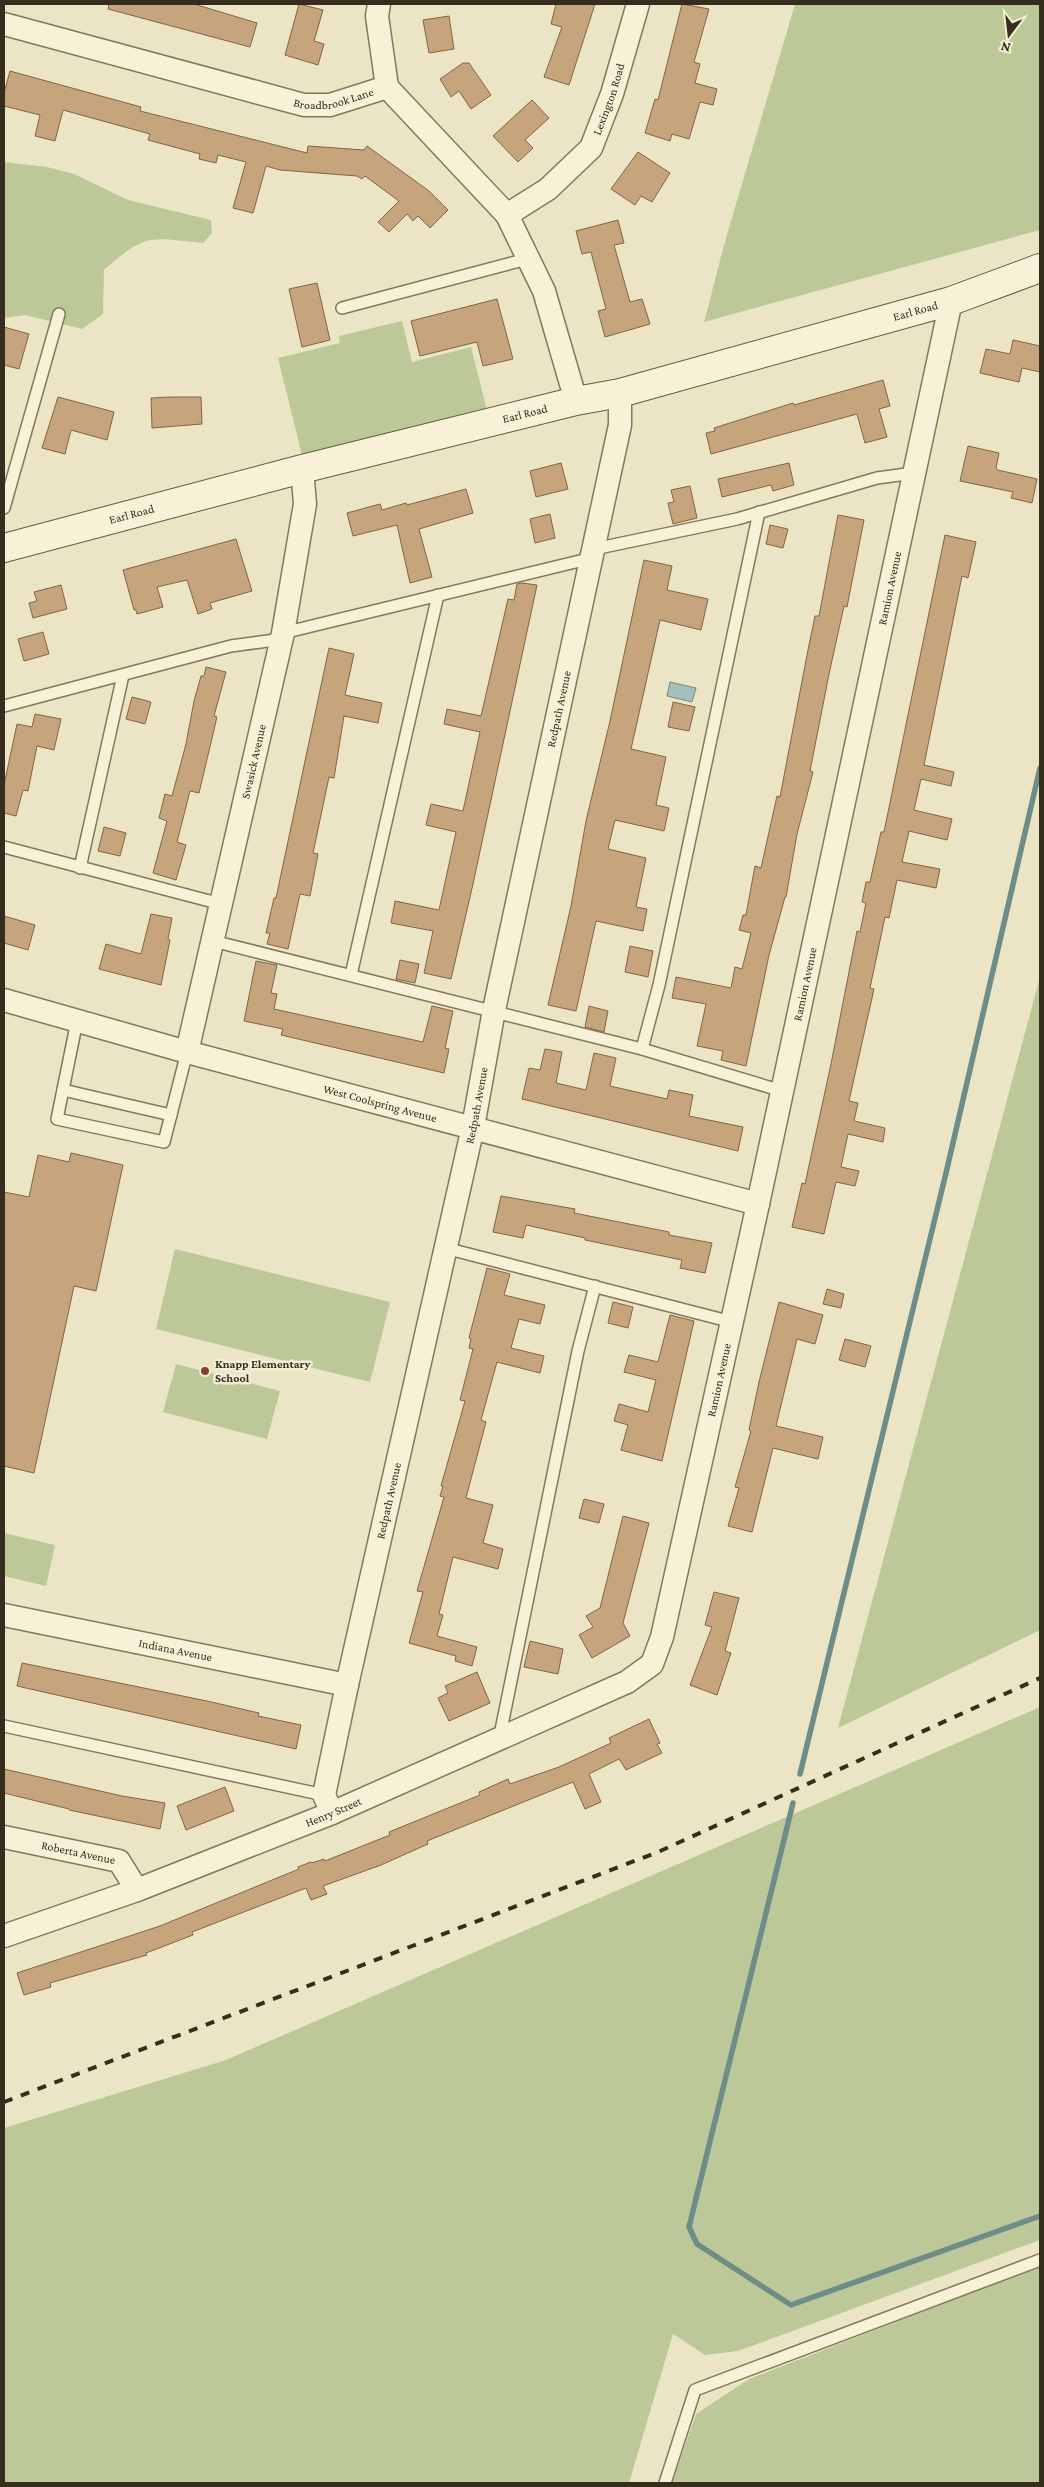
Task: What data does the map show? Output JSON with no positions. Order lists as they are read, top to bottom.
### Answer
{
  "streets": {
    "street": [
      "Broadbrook Lane",
      "Lexington Road",
      "Earl Road",
      "Ramion Avenue",
      "Redpath Avenue",
      "Swasick Avenue",
      "West Coolspring Avenue",
      "Indiana Avenue",
      "Henry Street",
      "Roberta Avenue"
    ]
  },
  "crossings": [
    ["Broadbrook Lane", "Lexington Road"],
    ["Broadbrook Lane", "Earl Road"],
    ["Earl Road", "Ramion Avenue"],
    ["Earl Road", "Redpath Avenue"],
    ["Earl Road", "Swasick Avenue"],
    ["Ramion Avenue", "West Coolspring Avenue"],
    ["Ramion Avenue", "Henry Street"],
    ["Redpath Avenue", "West Coolspring Avenue"],
    ["Redpath Avenue", "Indiana Avenue"],
    ["Redpath Avenue", "Henry Street"],
    ["Swasick Avenue", "West Coolspring Avenue"],
    ["Henry Street", "Roberta Avenue"]
  ],
  "places": ["Knapp Elementary School"],
  "north": "bottom"
}
